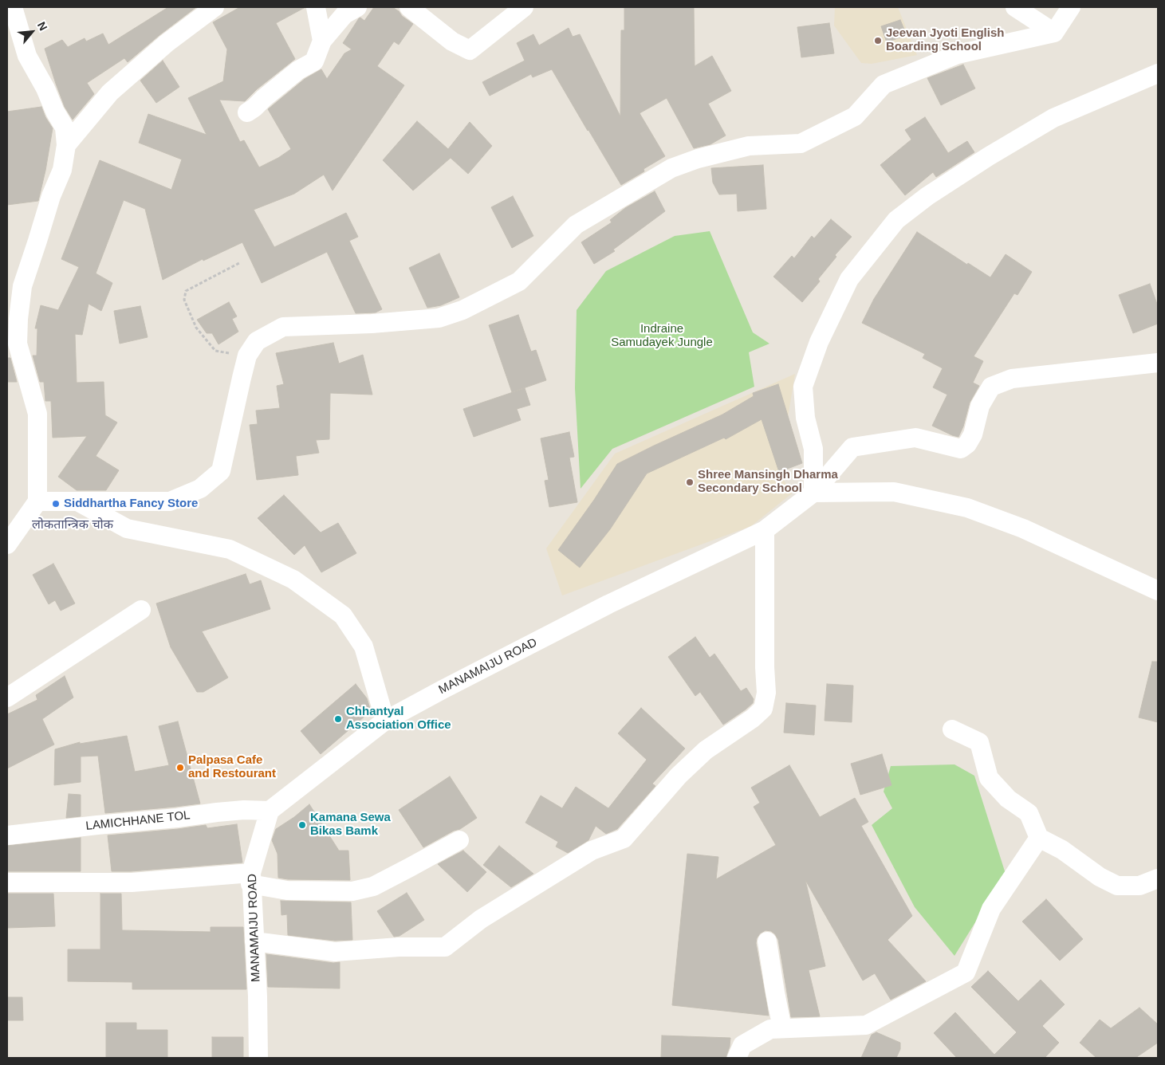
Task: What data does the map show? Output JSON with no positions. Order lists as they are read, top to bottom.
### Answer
{
  "streets": {
    "street": ["MANAMAIJU ROAD", "LAMICHHANE TOL"]
  },
  "crossings": [
    ["MANAMAIJU ROAD", "LAMICHHANE TOL"]
  ],
  "districts": ["लोकतान्त्रिक चोक"],
  "parks": ["Indraine Samudayek Jungle"],
  "places": [
    "Jeevan Jyoti English Boarding School",
    "Shree Mansingh Dharma Secondary School",
    "Siddhartha Fancy Store",
    "Chhantyal Association Office",
    "Palpasa Cafe and Restourant",
    "Kamana Sewa Bikas Bamk"
  ],
  "north": "top right"
}
